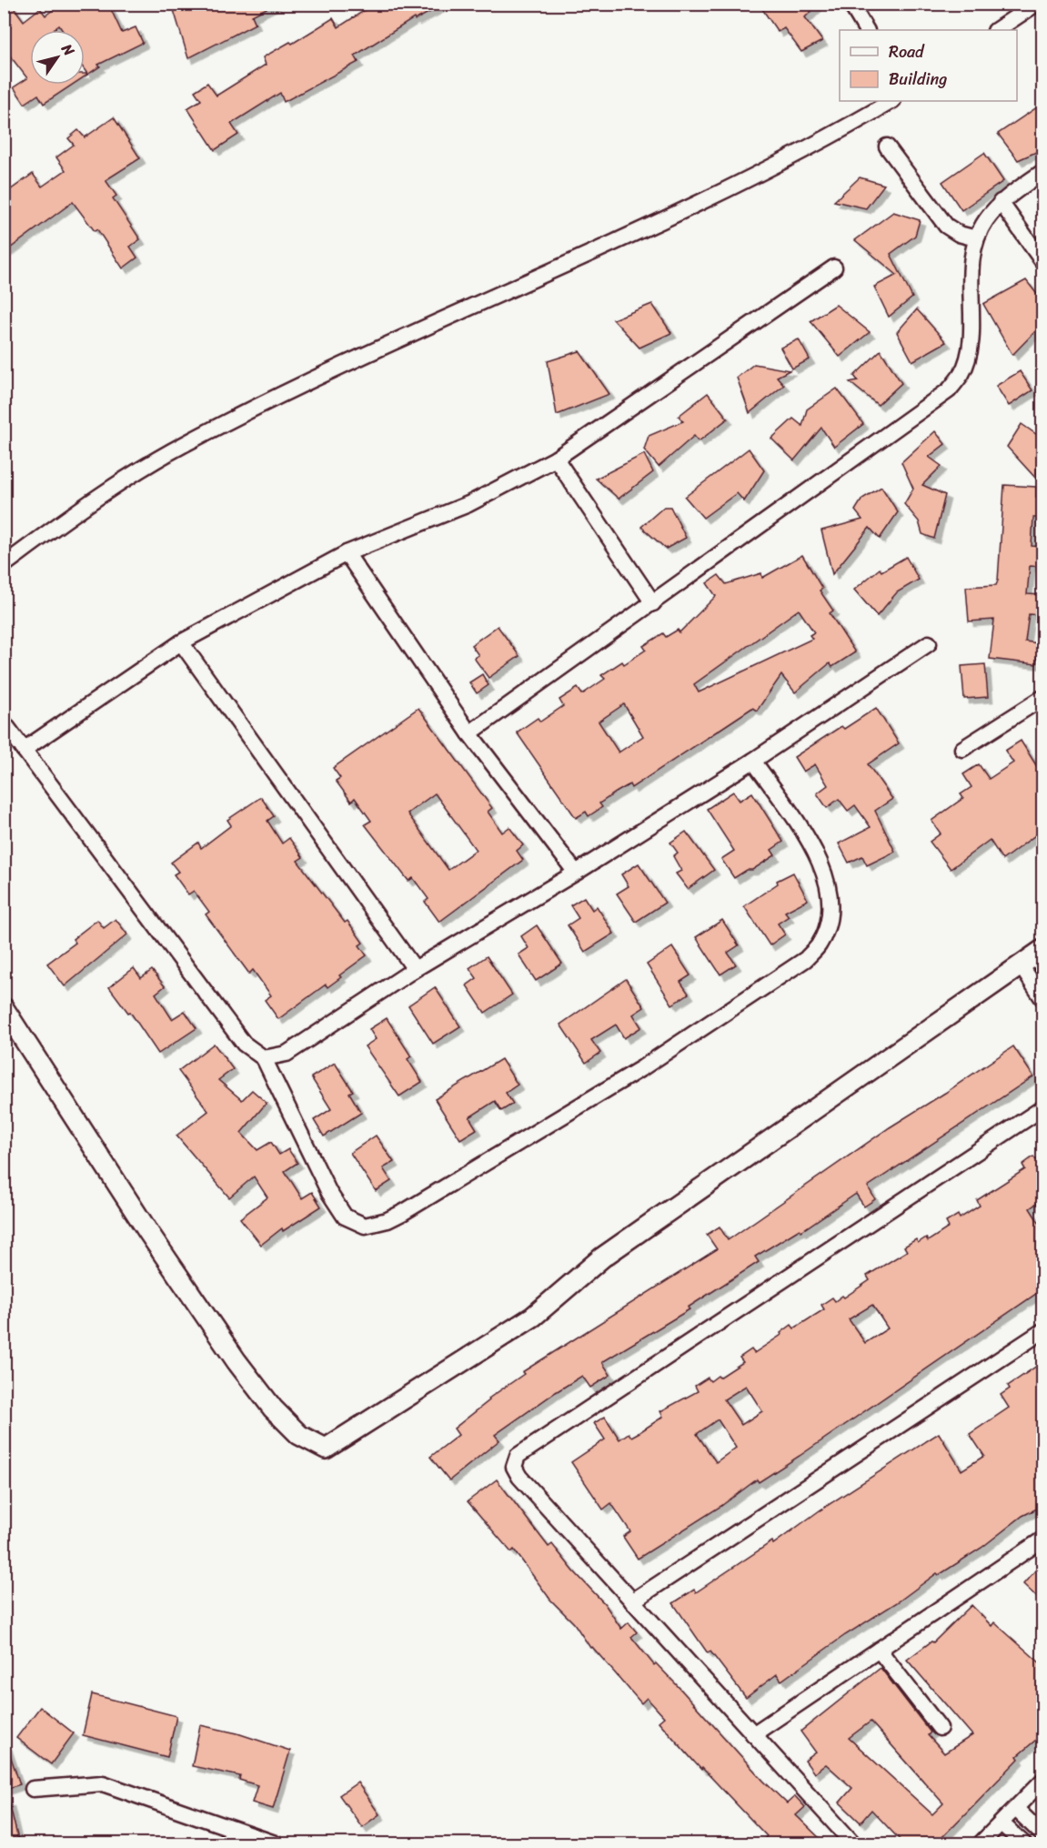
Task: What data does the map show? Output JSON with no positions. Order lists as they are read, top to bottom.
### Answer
{
  "legend": ["Road", "Building"],
  "north": "top right"
}
